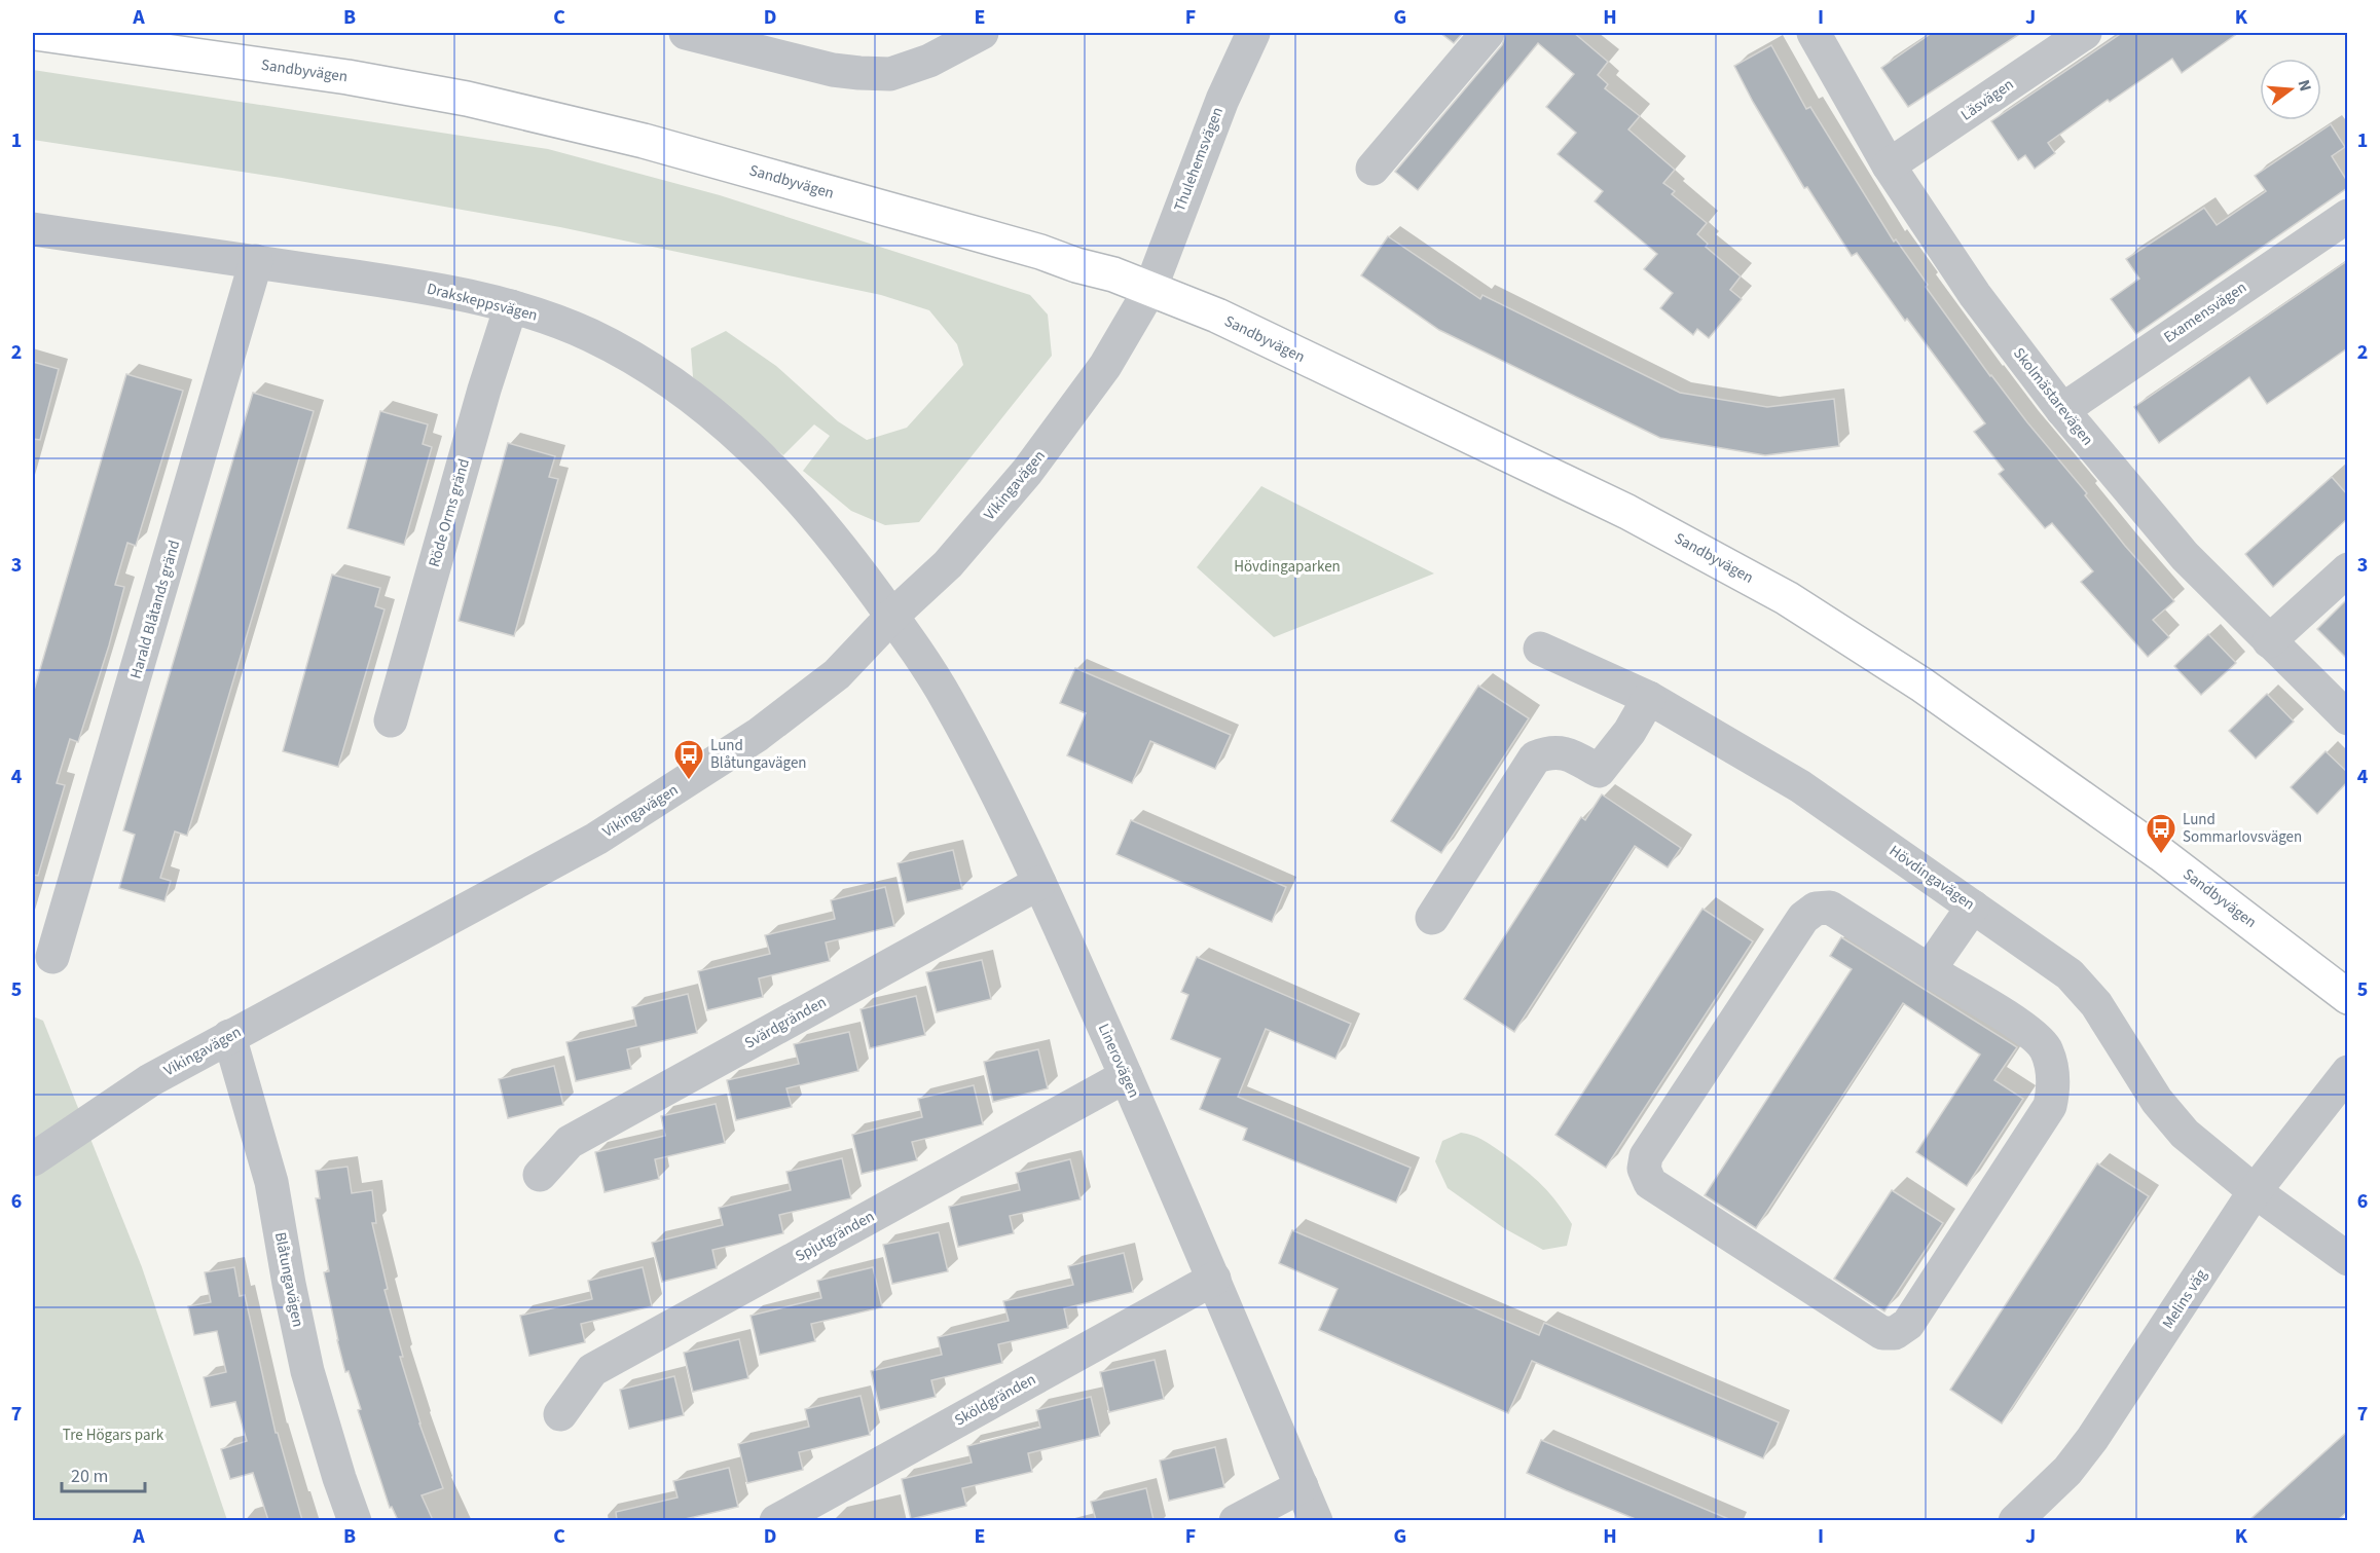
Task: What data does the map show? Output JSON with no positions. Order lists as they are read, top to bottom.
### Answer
{
  "streets": {
    "main road": ["Sandbyvägen"],
    "street": [
      "Läsvägen",
      "Thulehemsvägen",
      "Drakskeppsvägen",
      "Examensvägen",
      "Skolmästarevägen",
      "Vikingavägen",
      "Röde Orms gränd",
      "Harald Blåtands gränd",
      "Hövdingavägen",
      "Svärdgränden",
      "Linerovägen",
      "Spjutgränden",
      "Blåtungavägen",
      "Melins väg",
      "Sköldgränden"
    ]
  },
  "crossings": [
    ["Sandbyvägen", "Thulehemsvägen"],
    ["Sandbyvägen", "Vikingavägen"],
    ["Läsvägen", "Skolmästarevägen"],
    ["Thulehemsvägen", "Vikingavägen"],
    ["Drakskeppsvägen", "Vikingavägen"],
    ["Drakskeppsvägen", "Röde Orms gränd"],
    ["Drakskeppsvägen", "Harald Blåtands gränd"],
    ["Drakskeppsvägen", "Linerovägen"],
    ["Examensvägen", "Skolmästarevägen"],
    ["Vikingavägen", "Linerovägen"],
    ["Vikingavägen", "Blåtungavägen"],
    ["Hövdingavägen", "Melins väg"],
    ["Svärdgränden", "Linerovägen"],
    ["Linerovägen", "Spjutgränden"],
    ["Linerovägen", "Sköldgränden"]
  ],
  "parks": ["Hövdingaparken", "Tre Högars park"],
  "places": {
    "bus stop": ["Lund Blåtungavägen", "Lund Sommarlovsvägen"]
  },
  "scale_bar": "20 m",
  "north": "right",
  "grid": {
    "columns": [
      "A",
      "B",
      "C",
      "D",
      "E",
      "F",
      "G",
      "H",
      "I",
      "J",
      "K"
    ],
    "rows": [
      "1",
      "2",
      "3",
      "4",
      "5",
      "6",
      "7"
    ]
  }
}
